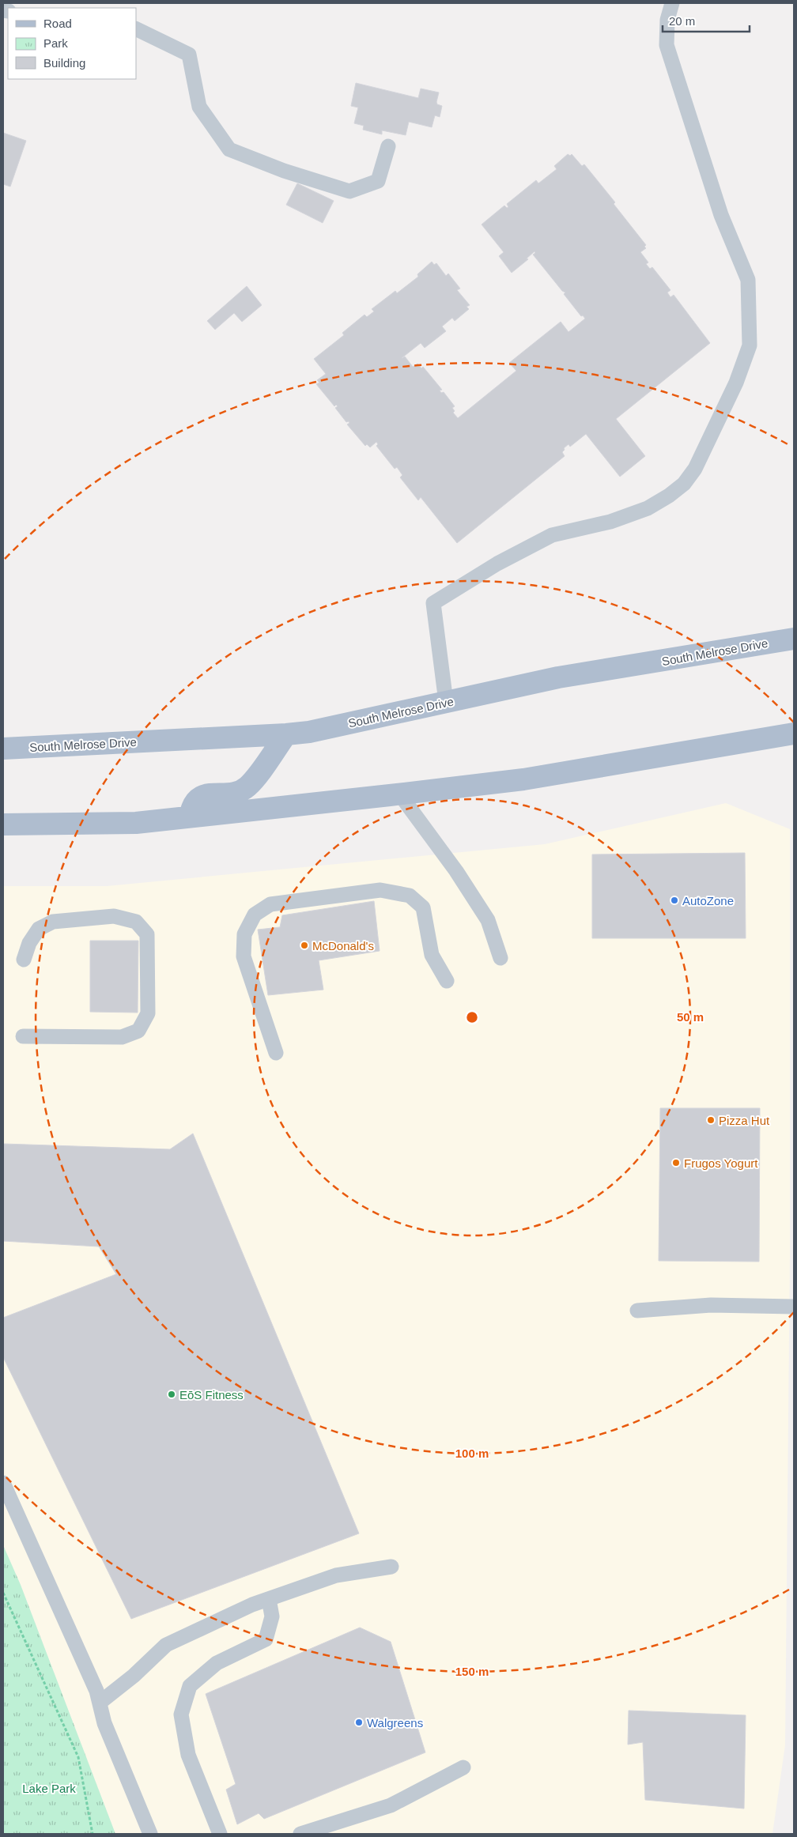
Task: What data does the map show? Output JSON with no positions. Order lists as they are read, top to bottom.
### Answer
{
  "streets": {
    "main road": ["South Melrose Drive"]
  },
  "parks": ["Lake Park"],
  "places": [
    "AutoZone",
    "McDonald's",
    "Pizza Hut",
    "Frugos Yogurt",
    "EōS Fitness",
    "Walgreens"
  ],
  "legend": ["Road", "Park", "Building"],
  "scale_bar": "20 m",
  "rings": ["50 m", "100 m", "150 m"]
}
